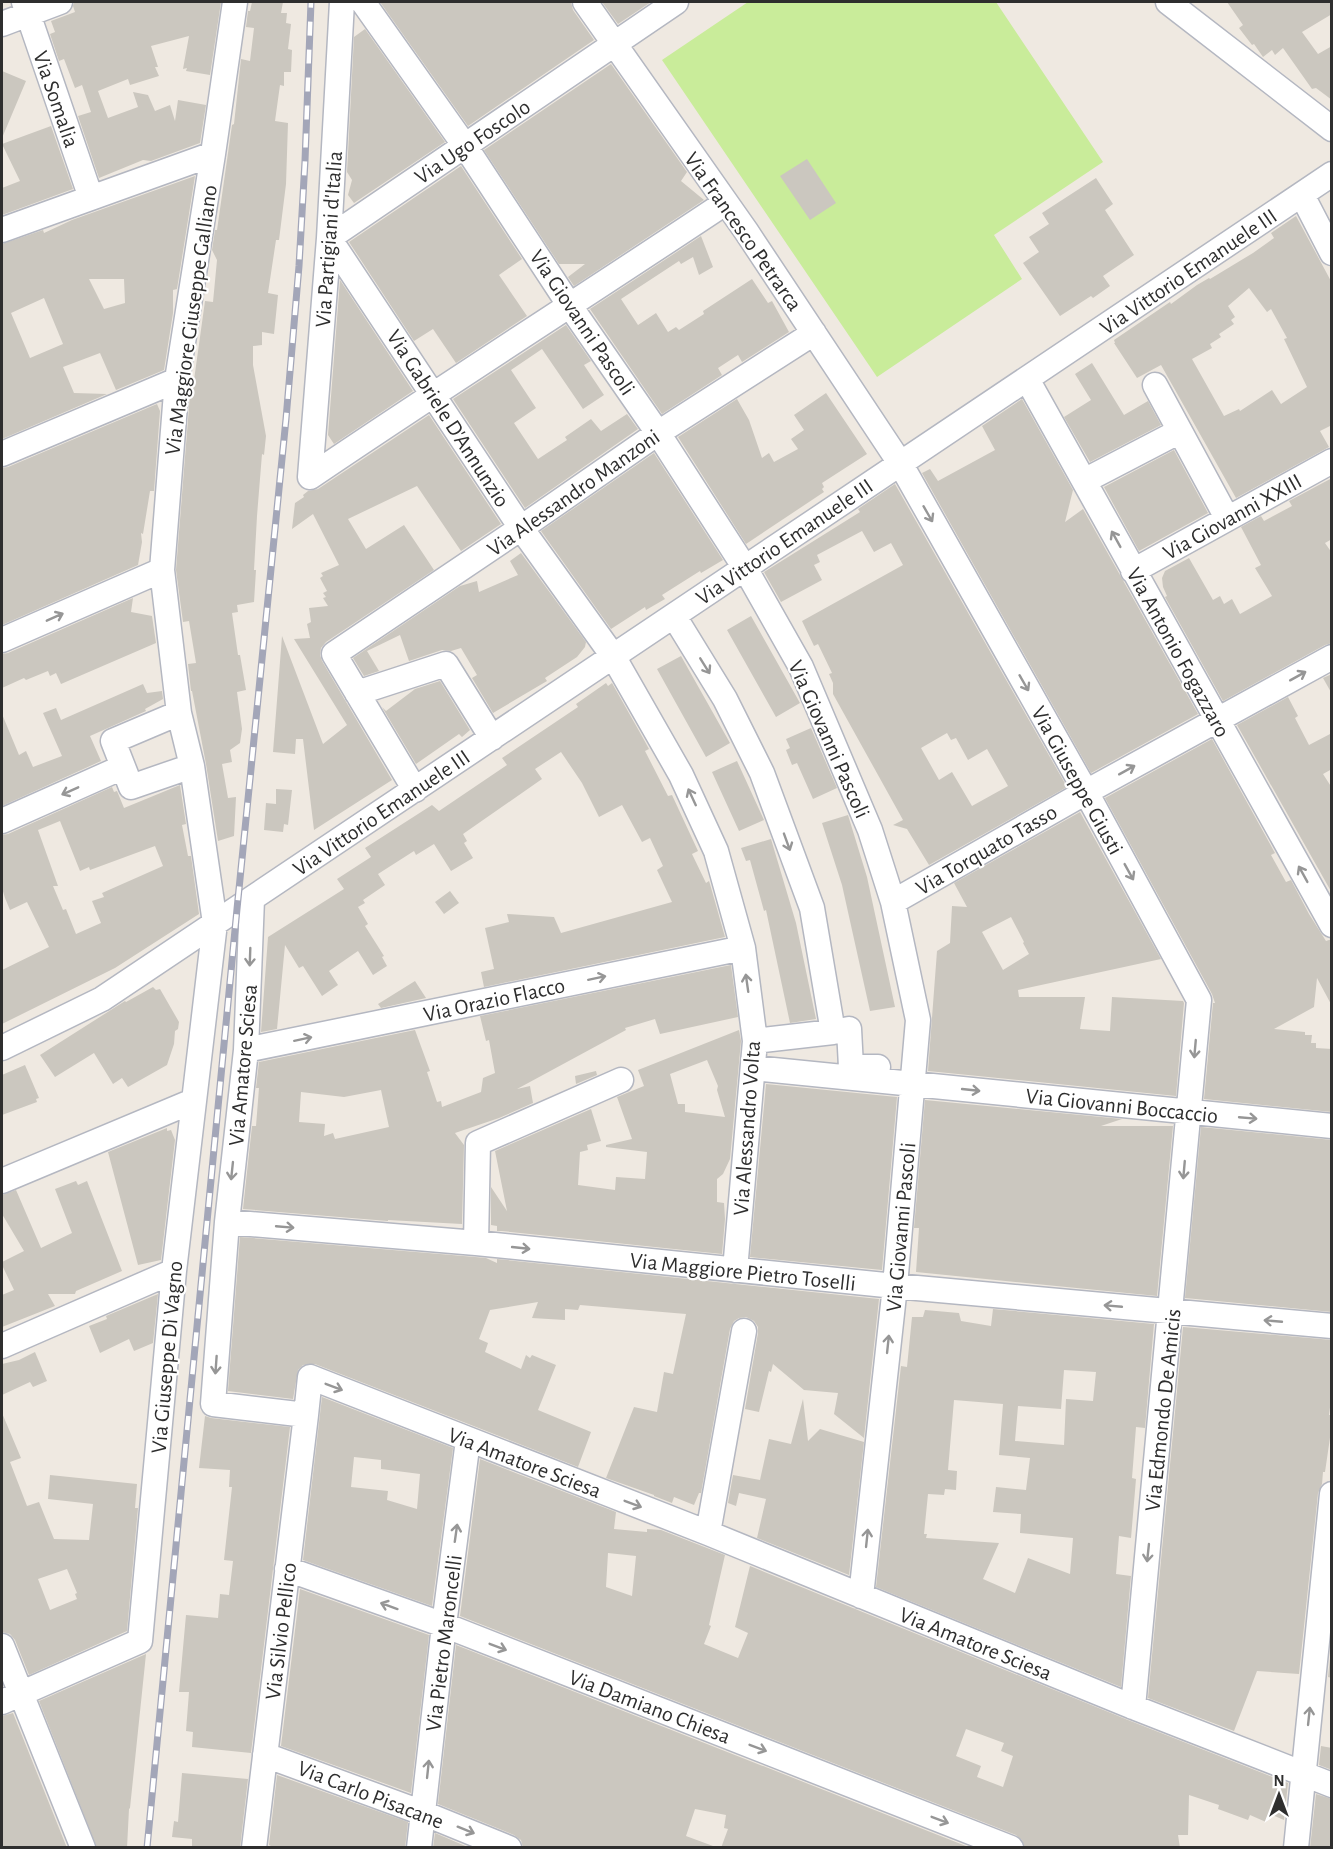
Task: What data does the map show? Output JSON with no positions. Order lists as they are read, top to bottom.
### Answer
{
  "streets": {
    "street": [
      "Via Somalia",
      "Via Ugo Foscolo",
      "Via Francesco Petrarca",
      "Via Partigiani d'Italia",
      "Via Vittorio Emanuele III",
      "Via Maggiore Giuseppe Galliano",
      "Via Giovanni Pascoli",
      "Via Gabriele D'Annunzio",
      "Via Alessandro Manzoni",
      "Via Giovanni XXIII",
      "Via Antonio Fogazzaro",
      "Via Giuseppe Giusti",
      "Via Torquato Tasso",
      "Via Orazio Flacco",
      "Via Amatore Sciesa",
      "Via Giovanni Boccaccio",
      "Via Alessandro Volta",
      "Via Maggiore Pietro Toselli",
      "Via Giuseppe Di Vagno",
      "Via Edmondo De Amicis",
      "Via Silvio Pellico",
      "Via Pietro Maroncelli",
      "Via Damiano Chiesa",
      "Via Carlo Pisacane"
    ]
  },
  "crossings": [
    ["Via Ugo Foscolo", "Via Francesco Petrarca"],
    ["Via Ugo Foscolo", "Via Partigiani d'Italia"],
    ["Via Ugo Foscolo", "Via Giovanni Pascoli"],
    ["Via Ugo Foscolo", "Via Gabriele D'Annunzio"],
    ["Via Francesco Petrarca", "Via Vittorio Emanuele III"],
    ["Via Francesco Petrarca", "Via Alessandro Manzoni"],
    ["Via Francesco Petrarca", "Via Giuseppe Giusti"],
    ["Via Partigiani d'Italia", "Via Gabriele D'Annunzio"],
    ["Via Vittorio Emanuele III", "Via Maggiore Giuseppe Galliano"],
    ["Via Vittorio Emanuele III", "Via Giovanni Pascoli"],
    ["Via Vittorio Emanuele III", "Via Gabriele D'Annunzio"],
    ["Via Vittorio Emanuele III", "Via Antonio Fogazzaro"],
    ["Via Vittorio Emanuele III", "Via Giuseppe Giusti"],
    ["Via Vittorio Emanuele III", "Via Amatore Sciesa"],
    ["Via Vittorio Emanuele III", "Via Alessandro Volta"],
    ["Via Vittorio Emanuele III", "Via Giuseppe Di Vagno"],
    ["Via Maggiore Giuseppe Galliano", "Via Giuseppe Di Vagno"],
    ["Via Giovanni Pascoli", "Via Alessandro Manzoni"],
    ["Via Giovanni Pascoli", "Via Torquato Tasso"],
    ["Via Giovanni Pascoli", "Via Amatore Sciesa"],
    ["Via Giovanni Pascoli", "Via Giovanni Boccaccio"],
    ["Via Giovanni Pascoli", "Via Maggiore Pietro Toselli"],
    ["Via Gabriele D'Annunzio", "Via Alessandro Manzoni"],
    ["Via Gabriele D'Annunzio", "Via Alessandro Volta"],
    ["Via Giovanni XXIII", "Via Antonio Fogazzaro"],
    ["Via Antonio Fogazzaro", "Via Torquato Tasso"],
    ["Via Giuseppe Giusti", "Via Torquato Tasso"],
    ["Via Giuseppe Giusti", "Via Giovanni Boccaccio"],
    ["Via Giuseppe Giusti", "Via Edmondo De Amicis"],
    ["Via Orazio Flacco", "Via Amatore Sciesa"],
    ["Via Orazio Flacco", "Via Alessandro Volta"],
    ["Via Amatore Sciesa", "Via Maggiore Pietro Toselli"],
    ["Via Amatore Sciesa", "Via Edmondo De Amicis"],
    ["Via Amatore Sciesa", "Via Silvio Pellico"],
    ["Via Amatore Sciesa", "Via Pietro Maroncelli"],
    ["Via Giovanni Boccaccio", "Via Edmondo De Amicis"],
    ["Via Alessandro Volta", "Via Maggiore Pietro Toselli"],
    ["Via Maggiore Pietro Toselli", "Via Edmondo De Amicis"],
    ["Via Silvio Pellico", "Via Damiano Chiesa"],
    ["Via Silvio Pellico", "Via Carlo Pisacane"],
    ["Via Pietro Maroncelli", "Via Damiano Chiesa"],
    ["Via Pietro Maroncelli", "Via Carlo Pisacane"]
  ],
  "one_way": [
    "Via Antonio Fogazzaro",
    "Via Giuseppe Giusti",
    "Via Torquato Tasso",
    "Via Orazio Flacco",
    "Via Giovanni Boccaccio",
    "Via Pietro Maroncelli",
    "Via Carlo Pisacane"
  ],
  "north": "top"
}
